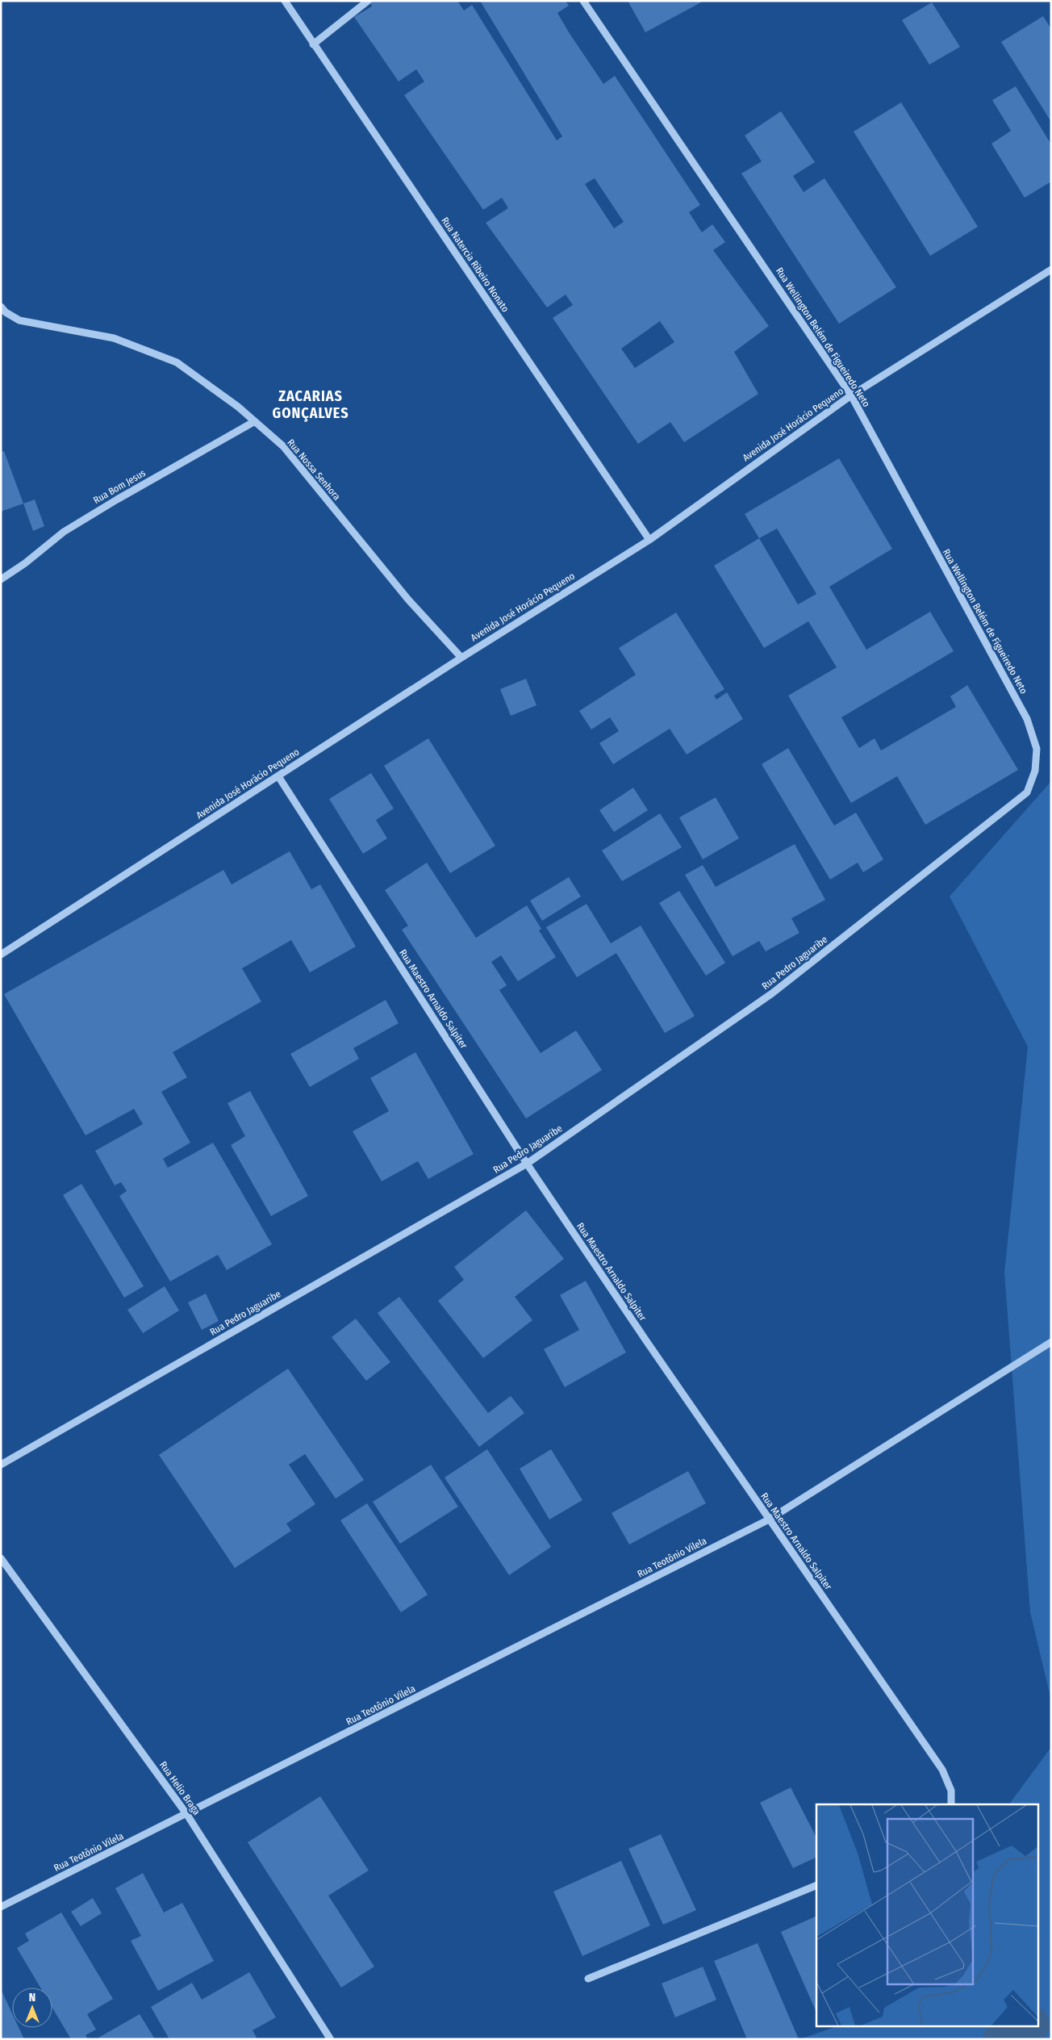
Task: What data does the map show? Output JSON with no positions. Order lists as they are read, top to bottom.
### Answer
{
  "streets": {
    "street": [
      "Rua Natercia Ribeiro Nonato",
      "Rua Wellington Belém de Figueiredo Neto",
      "Avenida José Horácio Pequeno",
      "Rua Nossa Senhora",
      "Rua Bom Jesus",
      "Rua Pedro Jaguaribe",
      "Rua Maestro Arnaldo Salpiter",
      "Rua Teotônio Vilela",
      "Rua Helio Braga"
    ]
  },
  "crossings": [
    ["Rua Natercia Ribeiro Nonato", "Avenida José Horácio Pequeno"],
    ["Rua Wellington Belém de Figueiredo Neto", "Avenida José Horácio Pequeno"],
    ["Rua Wellington Belém de Figueiredo Neto", "Rua Pedro Jaguaribe"],
    ["Avenida José Horácio Pequeno", "Rua Nossa Senhora"],
    ["Avenida José Horácio Pequeno", "Rua Maestro Arnaldo Salpiter"],
    ["Rua Nossa Senhora", "Rua Bom Jesus"],
    ["Rua Pedro Jaguaribe", "Rua Maestro Arnaldo Salpiter"],
    ["Rua Maestro Arnaldo Salpiter", "Rua Teotônio Vilela"],
    ["Rua Teotônio Vilela", "Rua Helio Braga"]
  ],
  "districts": ["ZACARIAS GONÇALVES"],
  "north": "top"
}
